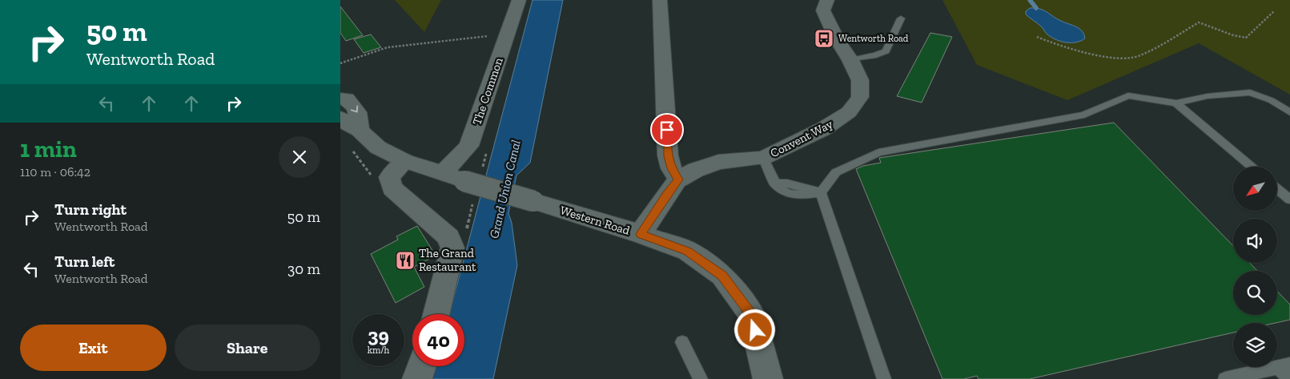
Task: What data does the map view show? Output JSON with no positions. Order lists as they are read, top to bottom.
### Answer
{
  "streets": {
    "street": ["The Common", "Convent Way", "Western Road"]
  },
  "crossings": [
    ["The Common", "Western Road"]
  ],
  "water": ["Grand Union Canal"],
  "places": {
    "bus stop": ["Wentworth Road"],
    "restaurant": ["The Grand Restaurant"]
  },
  "north": "bottom left",
  "page": {
    "turn": ["50 m", "Wentworth Road"],
    "heading": ["1 min", "110 m · 06:42"],
    "list": [
      {
        "name": "Turn right",
        "note": "Wentworth Road",
        "value": "50 m"
      },
      {
        "name": "Turn left",
        "note": "Wentworth Road",
        "value": "30 m"
      }
    ],
    "speed": "39 km/h",
    "limit": "40",
    "buttons": ["Exit", "Share"]
  }
}
